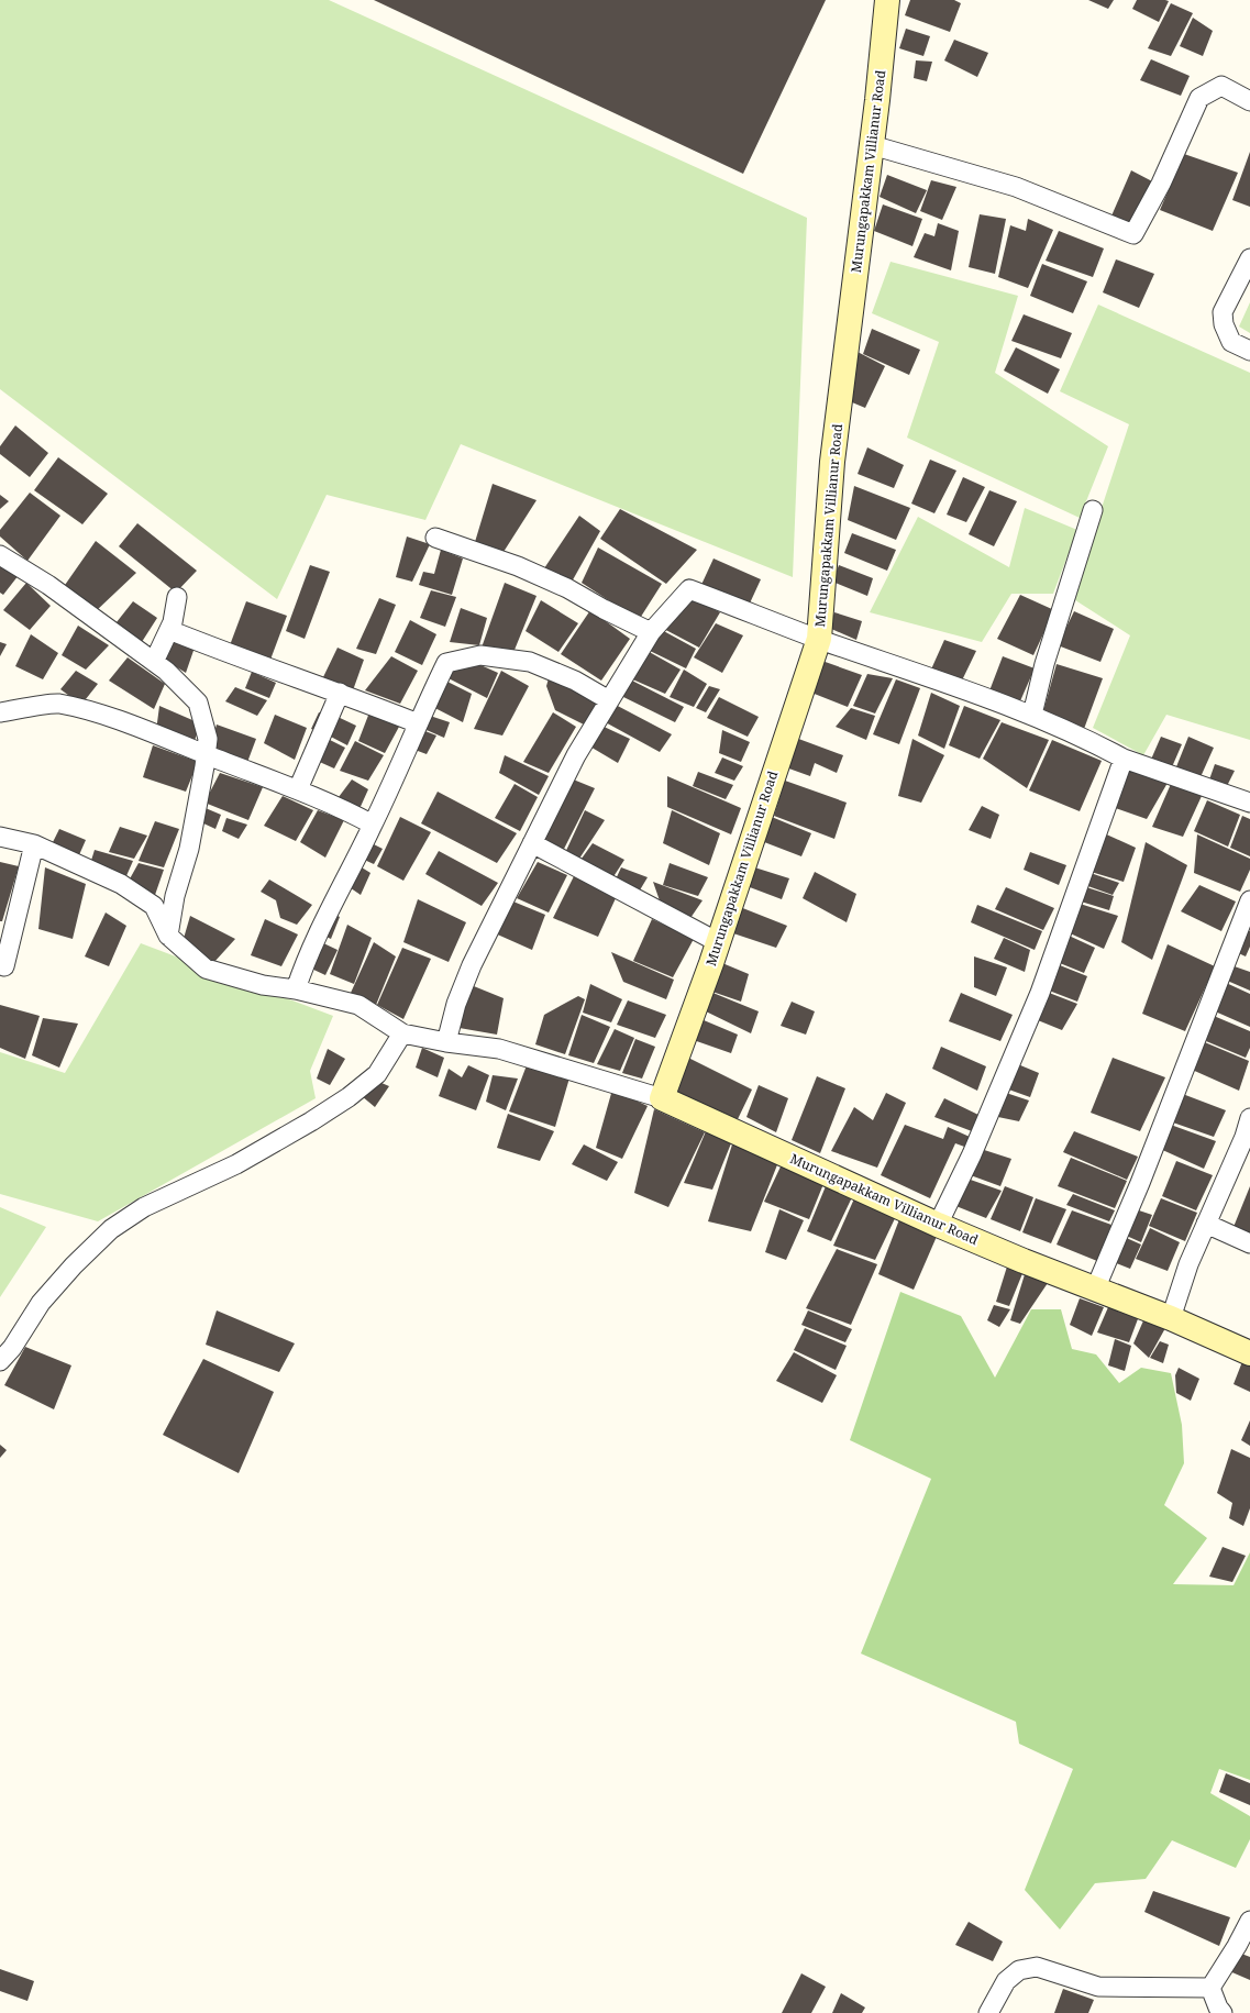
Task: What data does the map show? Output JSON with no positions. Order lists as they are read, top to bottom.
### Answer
{
  "streets": {
    "main road": ["Murungapakkam Villianur Road"]
  }
}
